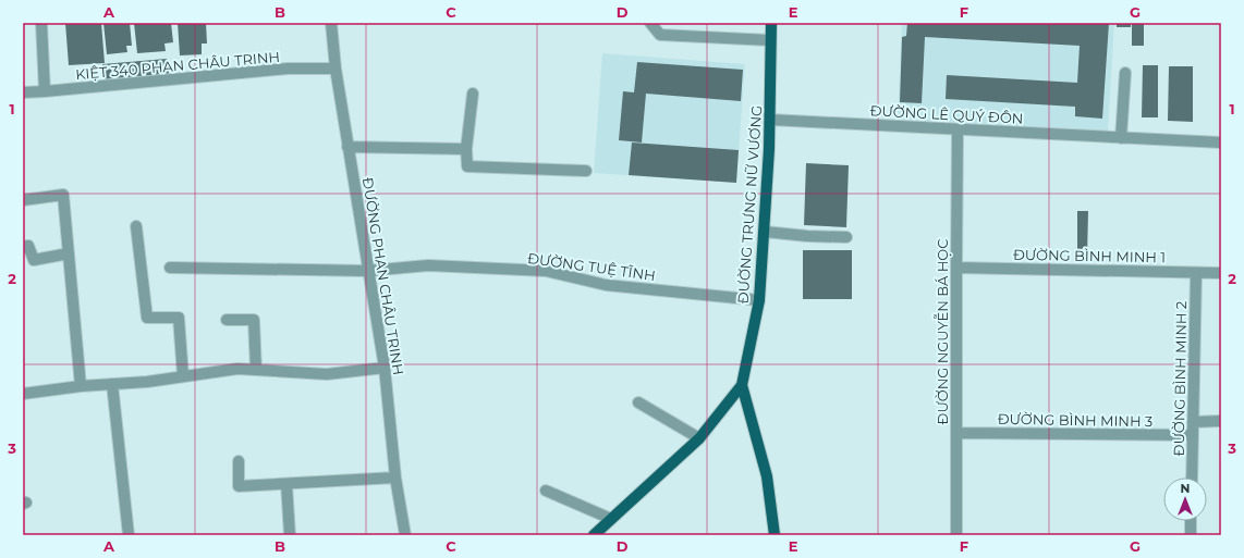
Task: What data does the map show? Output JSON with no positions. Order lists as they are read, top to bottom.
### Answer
{
  "streets": {
    "main road": ["ĐƯỜNG TRƯNG NỮ VƯƠNG"],
    "street": [
      "KIỆT 340 PHAN CHÂU TRINH",
      "ĐƯỜNG LÊ QUÝ ĐÔN",
      "ĐƯỜNG BÌNH MINH 1",
      "ĐƯỜNG TUỆ TĨNH",
      "ĐƯỜNG PHAN CHÂU TRINH",
      "ĐƯỜNG NGUYỄN BÁ HỌC",
      "ĐƯỜNG BÌNH MINH 2",
      "ĐƯỜNG BÌNH MINH 3"
    ]
  },
  "crossings": [
    ["KIỆT 340 PHAN CHÂU TRINH", "ĐƯỜNG PHAN CHÂU TRINH"],
    ["ĐƯỜNG LÊ QUÝ ĐÔN", "ĐƯỜNG TRƯNG NỮ VƯƠNG"],
    ["ĐƯỜNG LÊ QUÝ ĐÔN", "ĐƯỜNG NGUYỄN BÁ HỌC"],
    ["ĐƯỜNG TRƯNG NỮ VƯƠNG", "ĐƯỜNG TUỆ TĨNH"],
    ["ĐƯỜNG BÌNH MINH 1", "ĐƯỜNG NGUYỄN BÁ HỌC"],
    ["ĐƯỜNG BÌNH MINH 1", "ĐƯỜNG BÌNH MINH 2"],
    ["ĐƯỜNG TUỆ TĨNH", "ĐƯỜNG PHAN CHÂU TRINH"],
    ["ĐƯỜNG NGUYỄN BÁ HỌC", "ĐƯỜNG BÌNH MINH 3"],
    ["ĐƯỜNG BÌNH MINH 2", "ĐƯỜNG BÌNH MINH 3"]
  ],
  "north": "top",
  "grid": {
    "columns": [
      "A",
      "B",
      "C",
      "D",
      "E",
      "F",
      "G"
    ],
    "rows": ["1", "2", "3"]
  }
}
